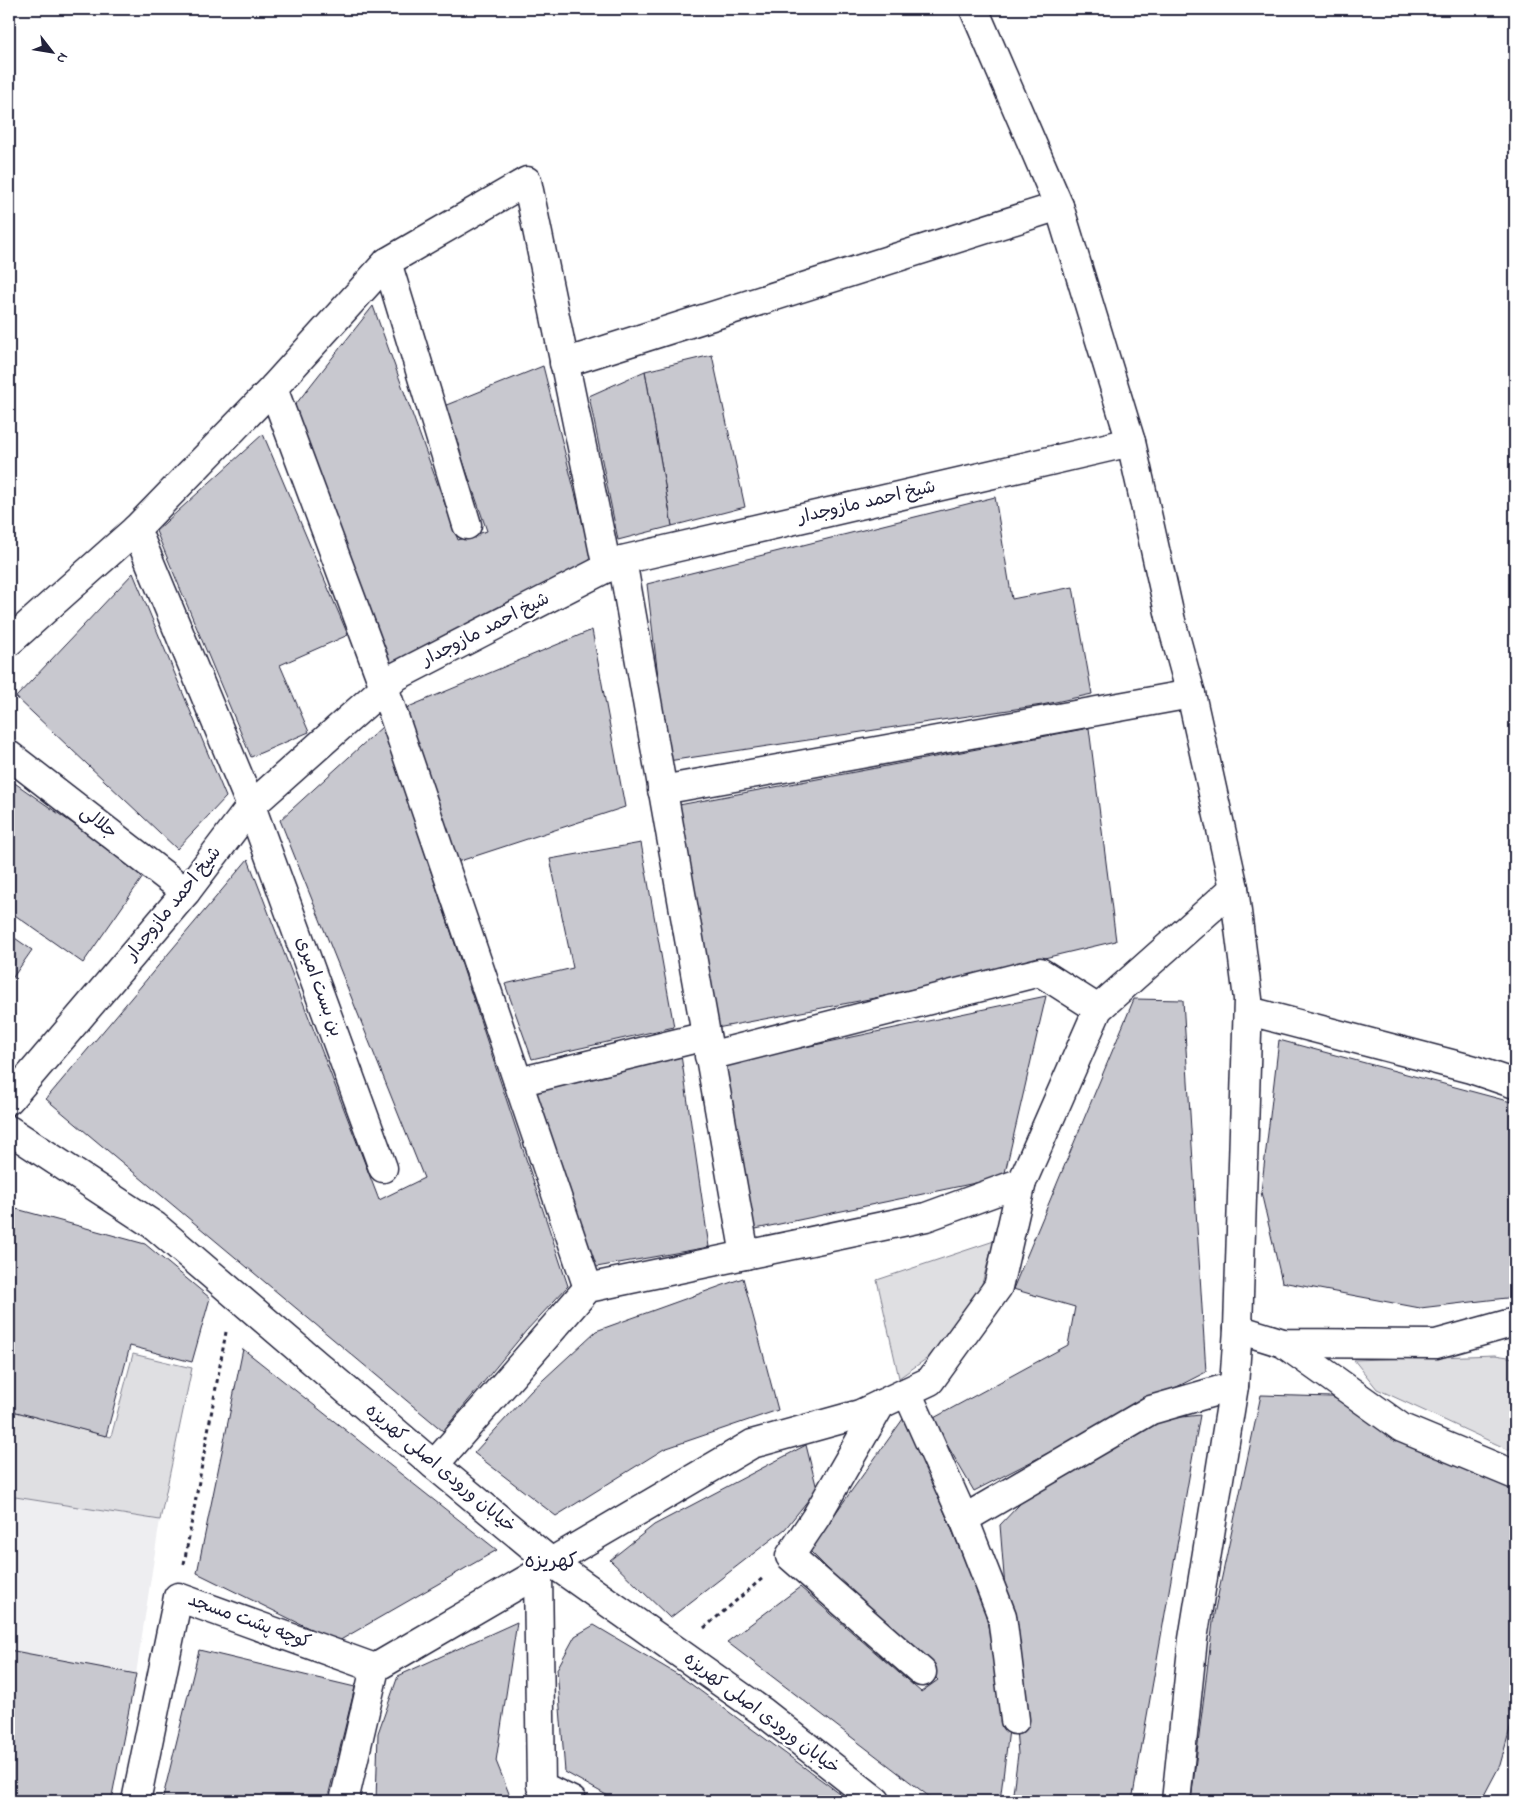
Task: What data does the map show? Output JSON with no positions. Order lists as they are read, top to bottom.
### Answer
{
  "streets": {
    "street": [
      "شیخ احمد مازوجدار",
      "جلالی",
      "بن بست امیری",
      "خیابان ورودی اصلی کهریزه",
      "کوچه پشت مسجد"
    ]
  },
  "crossings": [
    ["شیخ احمد مازوجدار", "جلالی"],
    ["شیخ احمد مازوجدار", "بن بست امیری"]
  ],
  "districts": ["کهریزه"],
  "north": "bottom right"
}
